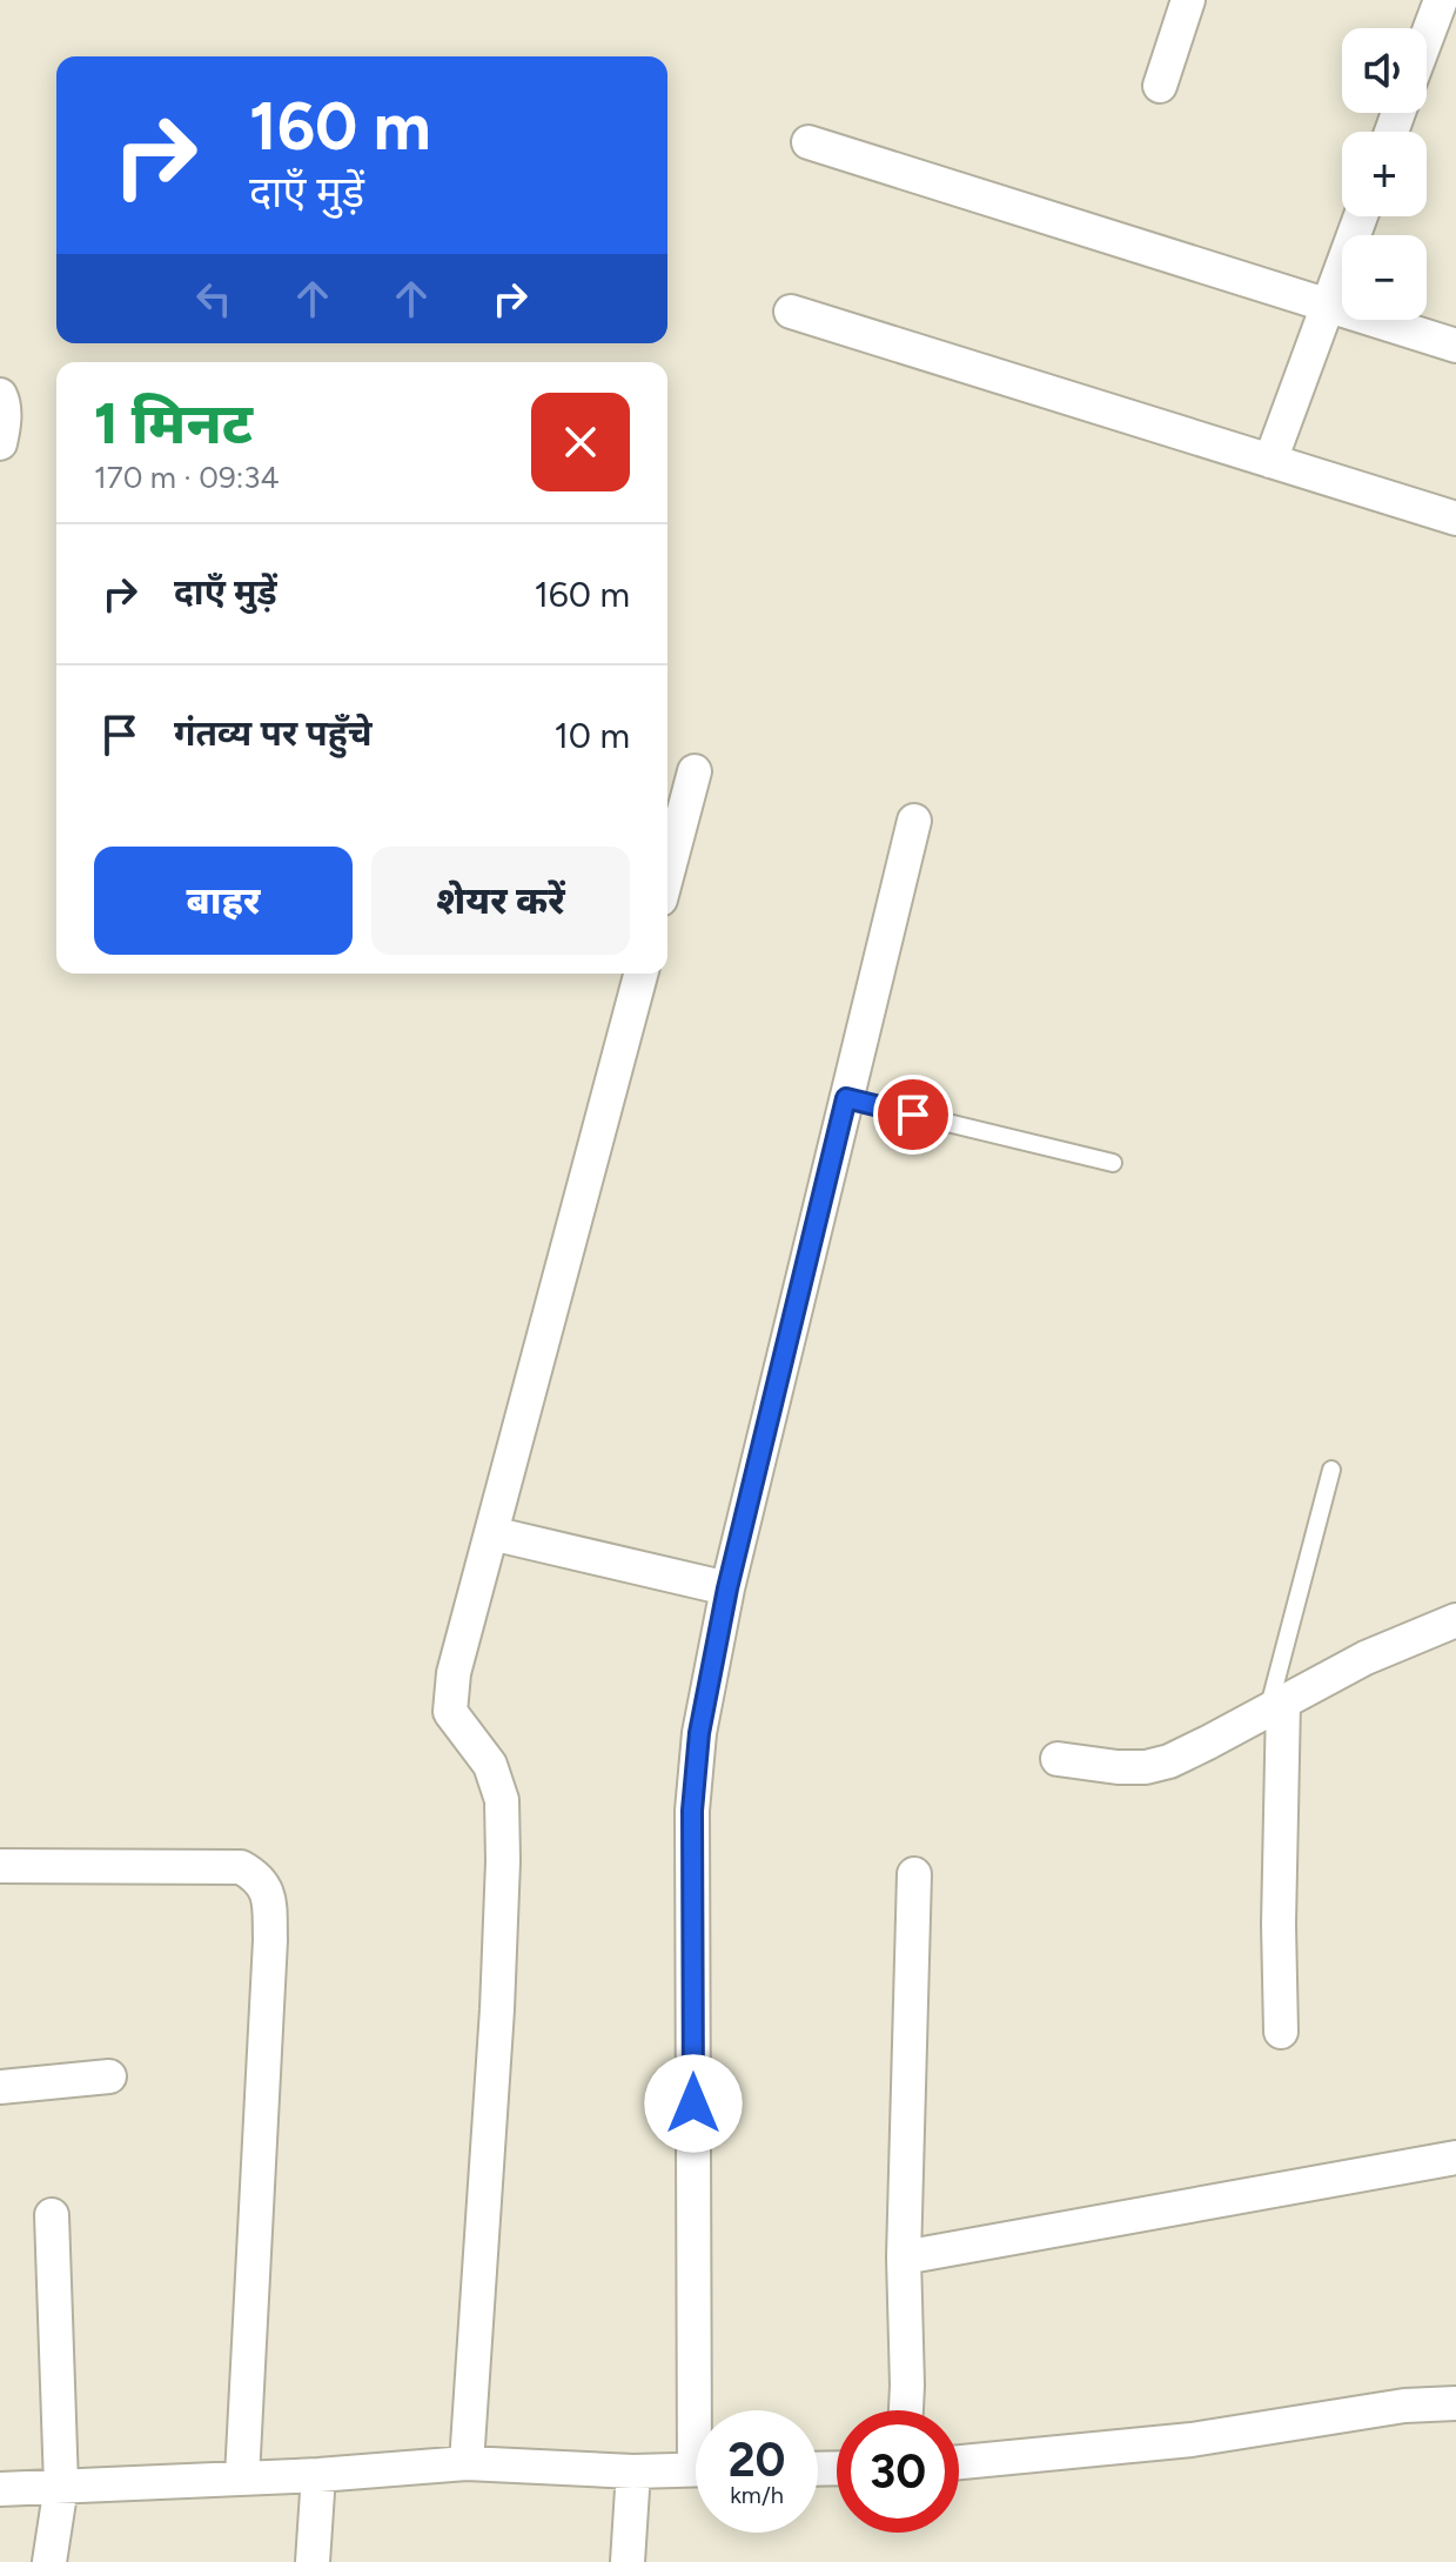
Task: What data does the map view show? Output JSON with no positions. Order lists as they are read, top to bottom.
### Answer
{
  "page": {
    "map_buttons": ["+", "−"],
    "turn": ["160 m", "दाएँ मुड़ें"],
    "heading": ["1 मिनट", "170 m · 09:34"],
    "list": [
      {
        "name": "दाएँ मुड़ें",
        "value": "160 m"
      },
      {
        "name": "गंतव्य पर पहुँचे",
        "value": "10 m"
      }
    ],
    "buttons": ["बाहर", "शेयर करें"],
    "speed": "20 km/h",
    "limit": "30"
  }
}
